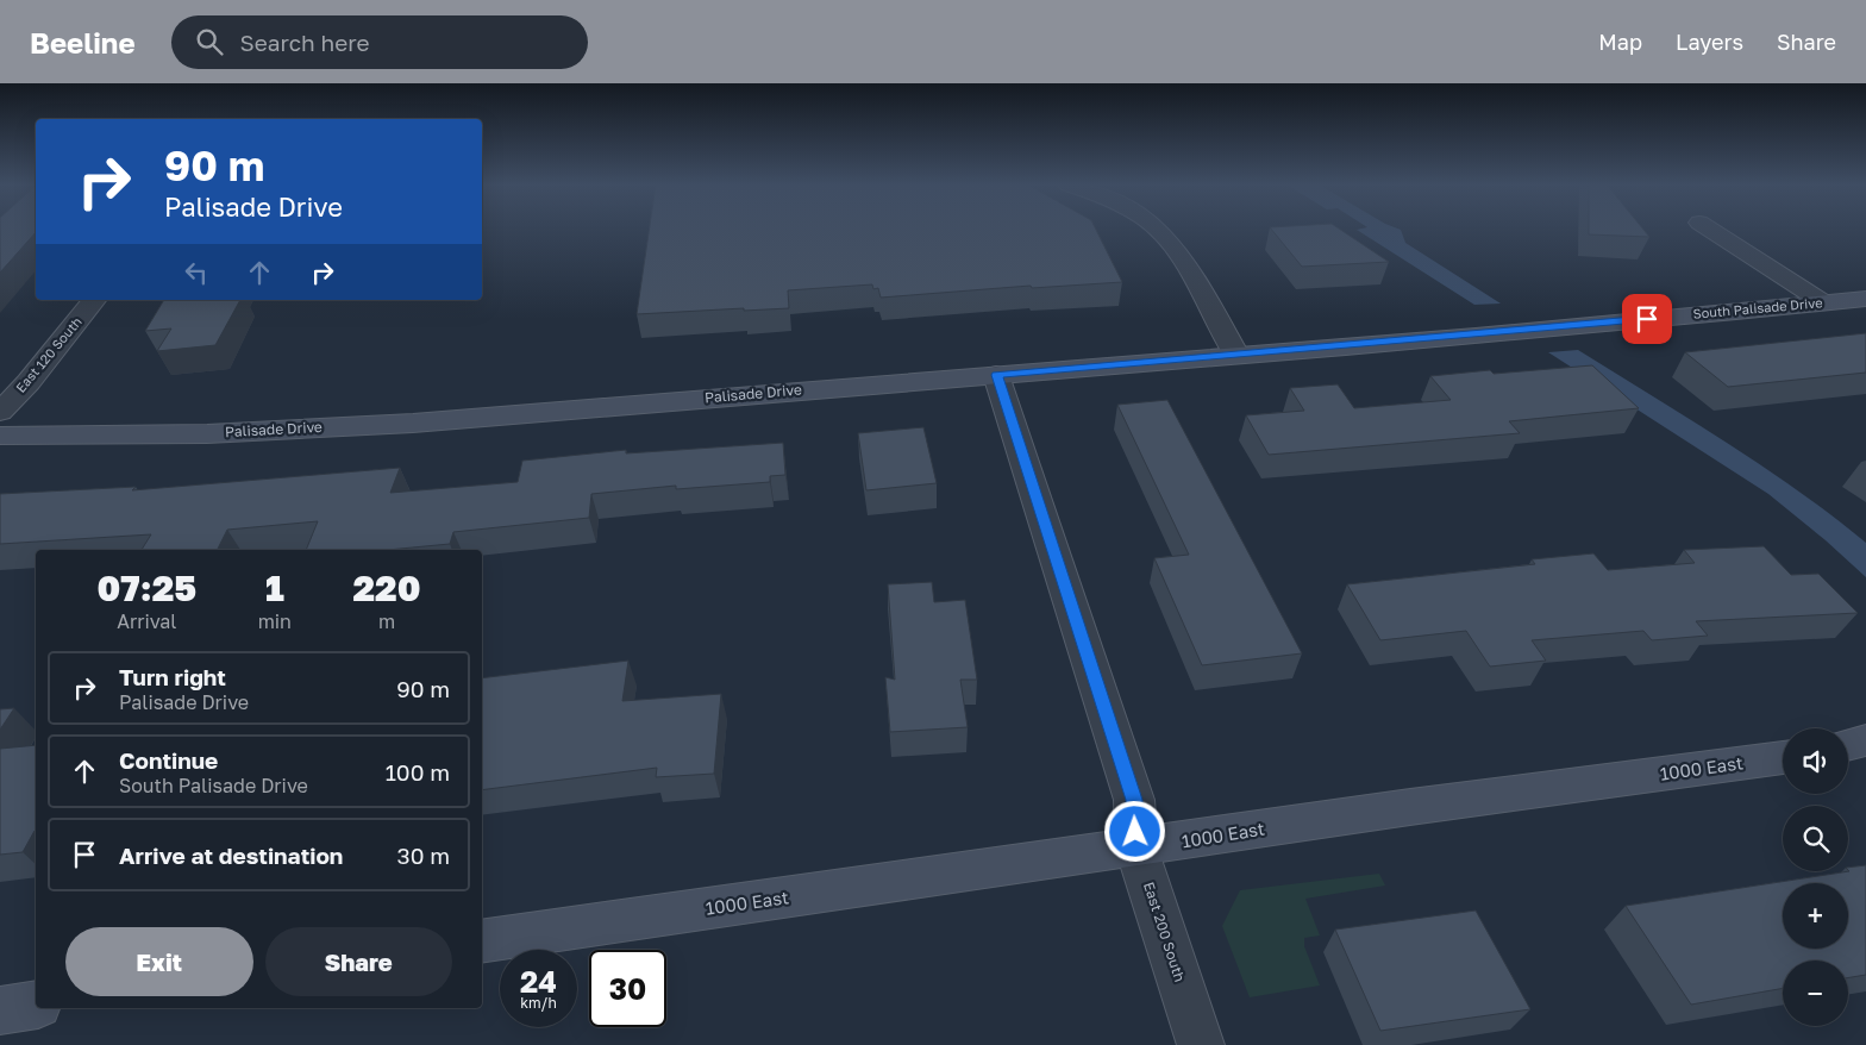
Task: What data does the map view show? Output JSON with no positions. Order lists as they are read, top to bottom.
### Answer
{
  "streets": {
    "street": [
      "South Palisade Drive",
      "East 120 South",
      "Palisade Drive",
      "1000 East",
      "East 200 South"
    ]
  },
  "crossings": [
    ["South Palisade Drive", "Palisade Drive"],
    ["Palisade Drive", "East 200 South"],
    ["1000 East", "East 200 South"]
  ],
  "page": {
    "header": "Beeline",
    "search": "Search here",
    "nav": ["Map", "Layers", "Share"],
    "turn": ["90 m", "Palisade Drive"],
    "eta": [
      "07:25",
      "Arrival",
      "1",
      "min",
      "220",
      "m"
    ],
    "list": [
      {
        "name": "Turn right",
        "note": "Palisade Drive",
        "value": "90 m"
      },
      {
        "name": "Continue",
        "note": "South Palisade Drive",
        "value": "100 m"
      },
      {
        "name": "Arrive at destination",
        "value": "30 m"
      }
    ],
    "map_buttons": ["+", "−"],
    "buttons": ["Exit", "Share"],
    "speed": "24 km/h",
    "limit": "30"
  }
}
